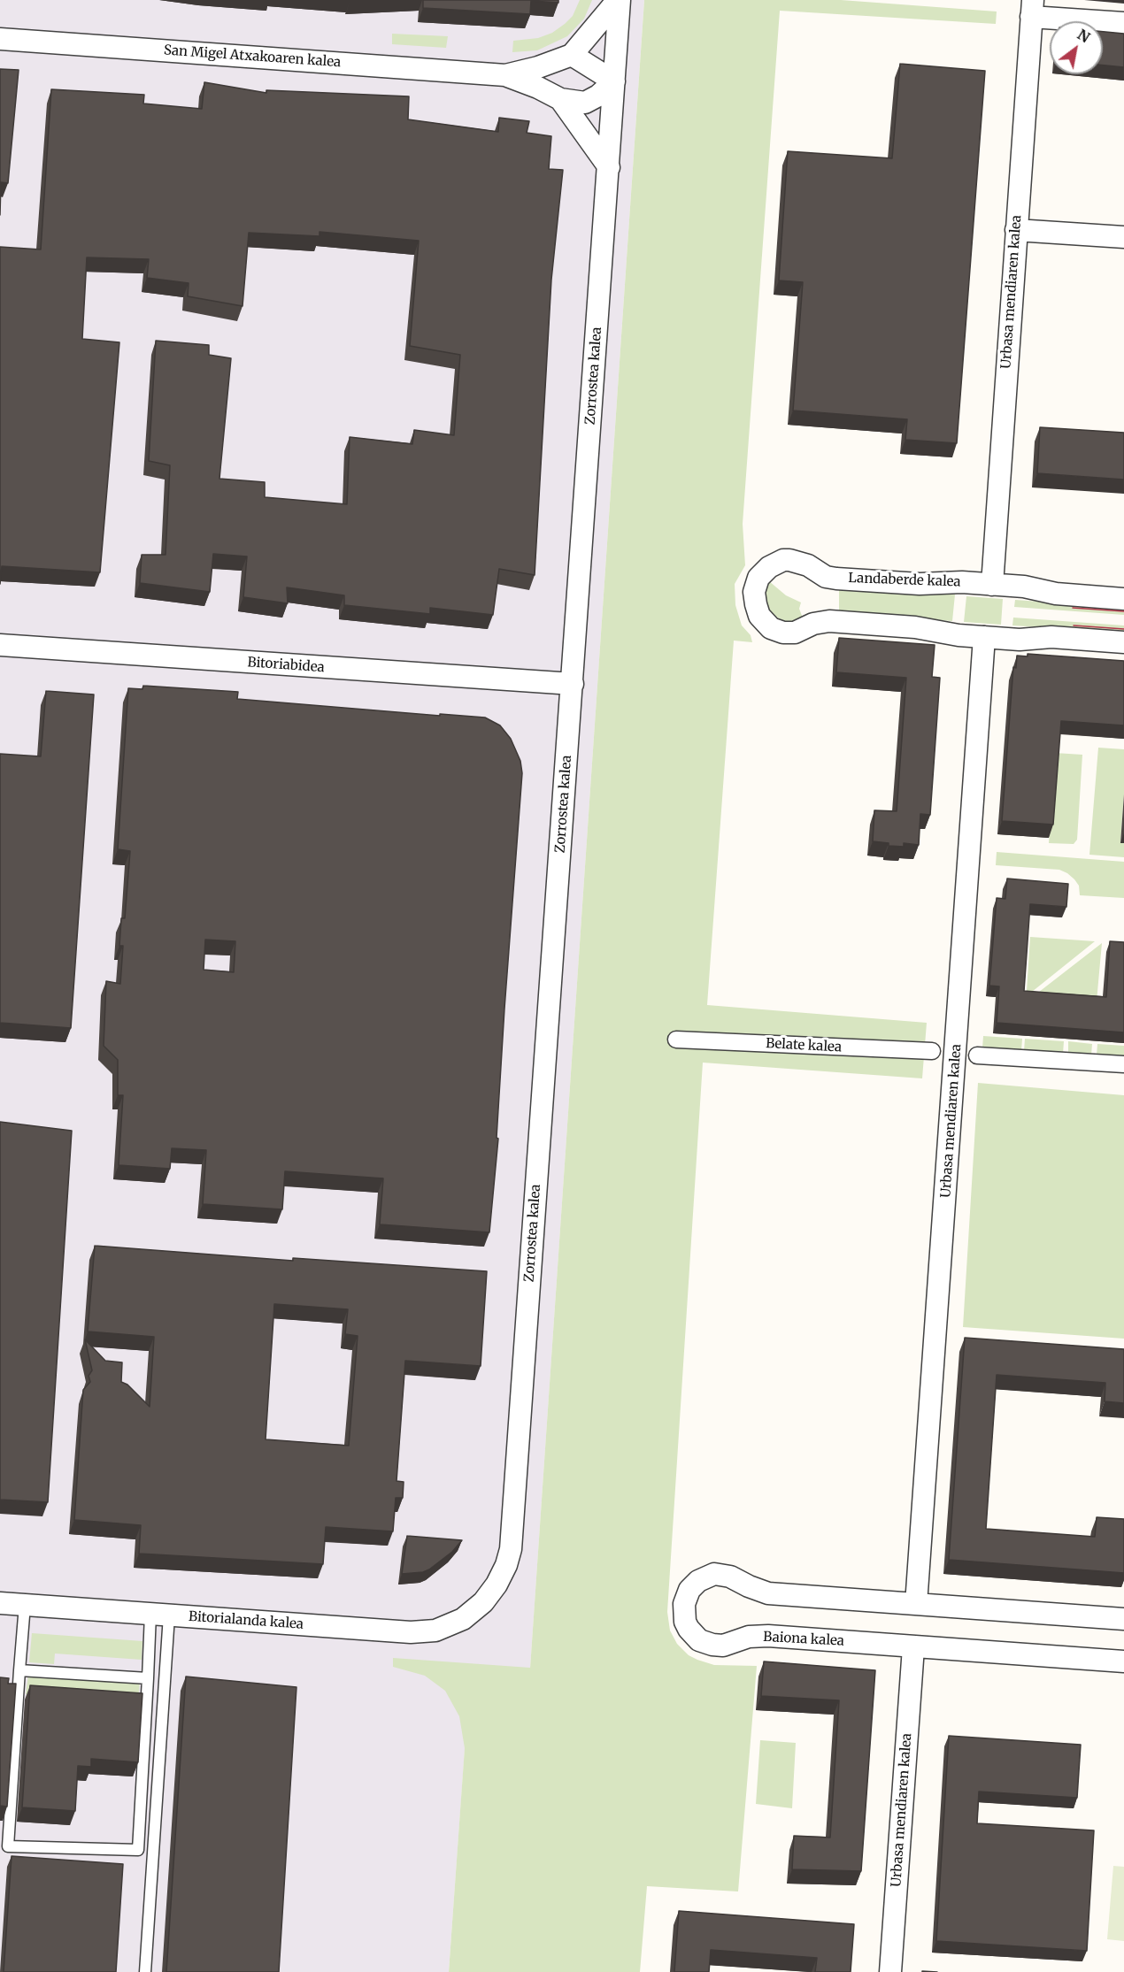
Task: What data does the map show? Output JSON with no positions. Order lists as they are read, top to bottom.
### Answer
{
  "streets": {
    "street": [
      "San Migel Atxakoaren kalea",
      "Urbasa mendiaren kalea",
      "Zorrostea kalea",
      "Landaberde kalea",
      "Bitoriabidea",
      "Belate kalea",
      "Bitorialanda kalea",
      "Baiona kalea"
    ]
  },
  "crossings": [
    ["San Migel Atxakoaren kalea", "Zorrostea kalea"],
    ["Urbasa mendiaren kalea", "Landaberde kalea"],
    ["Urbasa mendiaren kalea", "Baiona kalea"],
    ["Zorrostea kalea", "Bitoriabidea"],
    ["Zorrostea kalea", "Bitorialanda kalea"]
  ],
  "north": "top right"
}
